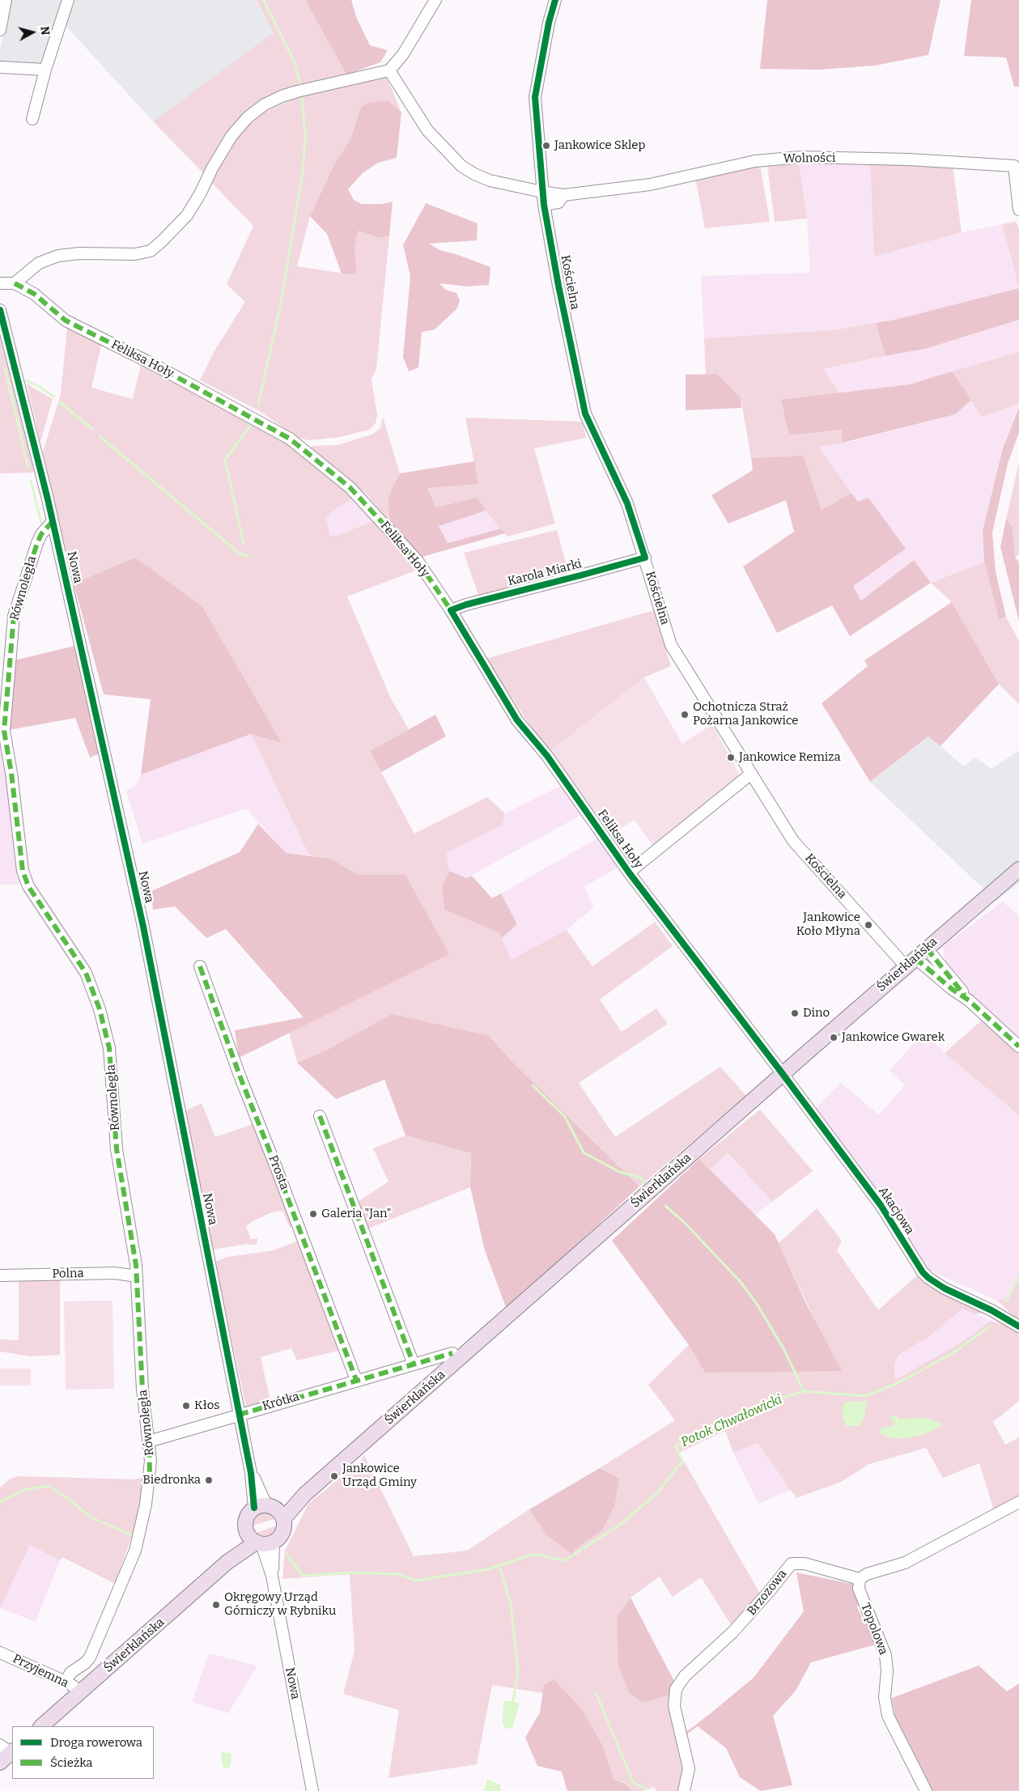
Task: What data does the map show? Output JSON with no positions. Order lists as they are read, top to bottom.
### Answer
{
  "streets": {
    "main road": ["Świerklańska"],
    "street": [
      "Wolności",
      "Kościelna",
      "Feliksa Hoły",
      "Nowa",
      "Karola Miarki",
      "Równoległa",
      "Prosta",
      "Akacjowa",
      "Polna",
      "Krótka",
      "Brzozowa",
      "Topolowa",
      "Przyjemna"
    ]
  },
  "crossings": [
    ["Wolności", "Kościelna"],
    ["Kościelna", "Karola Miarki"],
    ["Kościelna", "Świerklańska"],
    ["Feliksa Hoły", "Karola Miarki"],
    ["Feliksa Hoły", "Świerklańska"],
    ["Feliksa Hoły", "Akacjowa"],
    ["Nowa", "Równoległa"],
    ["Nowa", "Świerklańska"],
    ["Nowa", "Krótka"],
    ["Równoległa", "Polna"],
    ["Równoległa", "Krótka"],
    ["Równoległa", "Przyjemna"],
    ["Świerklańska", "Akacjowa"],
    ["Świerklańska", "Przyjemna"],
    ["Prosta", "Krótka"],
    ["Brzozowa", "Topolowa"]
  ],
  "water": ["Potok Chwałowicki"],
  "places": [
    "Jankowice Sklep",
    "Ochotnicza Straż Pożarna Jankowice",
    "Jankowice Remiza",
    "Jankowice Koło Młyna",
    "Dino",
    "Jankowice Gwarek",
    "Galeria \"Jan\"",
    "Kłos",
    "Jankowice Urząd Gminy",
    "Biedronka",
    "Okręgowy Urząd Górniczy w Rybniku"
  ],
  "legend": ["Droga rowerowa", "Ścieżka"],
  "north": "right"
}
